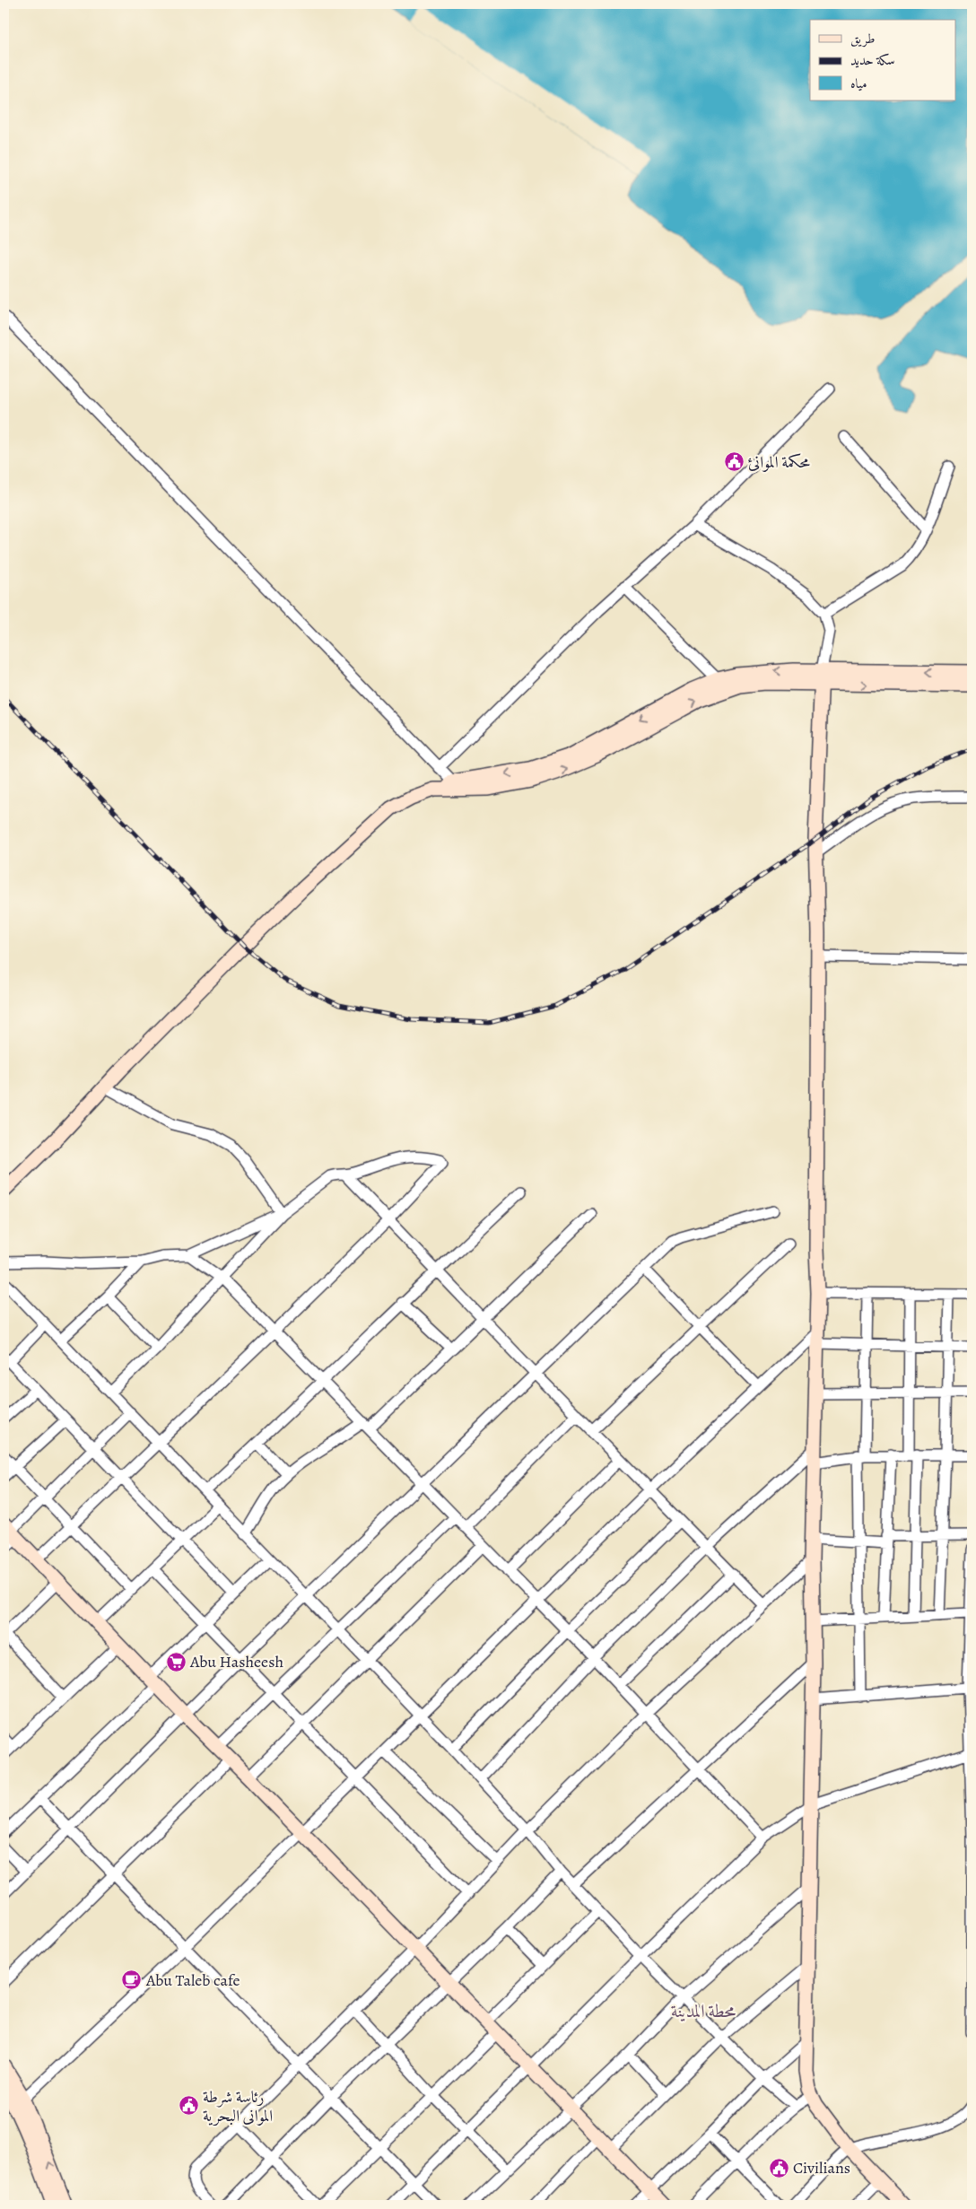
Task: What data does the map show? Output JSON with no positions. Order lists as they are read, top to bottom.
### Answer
{
  "districts": ["محطة المدينة"],
  "places": {
    "public building": ["محكمة الموانئ", "رئاسة شرطة الموانى البحرية", "Civilians"],
    "supermarket": ["Abu Hasheesh"],
    "cafe": ["Abu Taleb cafe"]
  },
  "legend": ["طريق", "سكة حديد", "مياه"]
}
